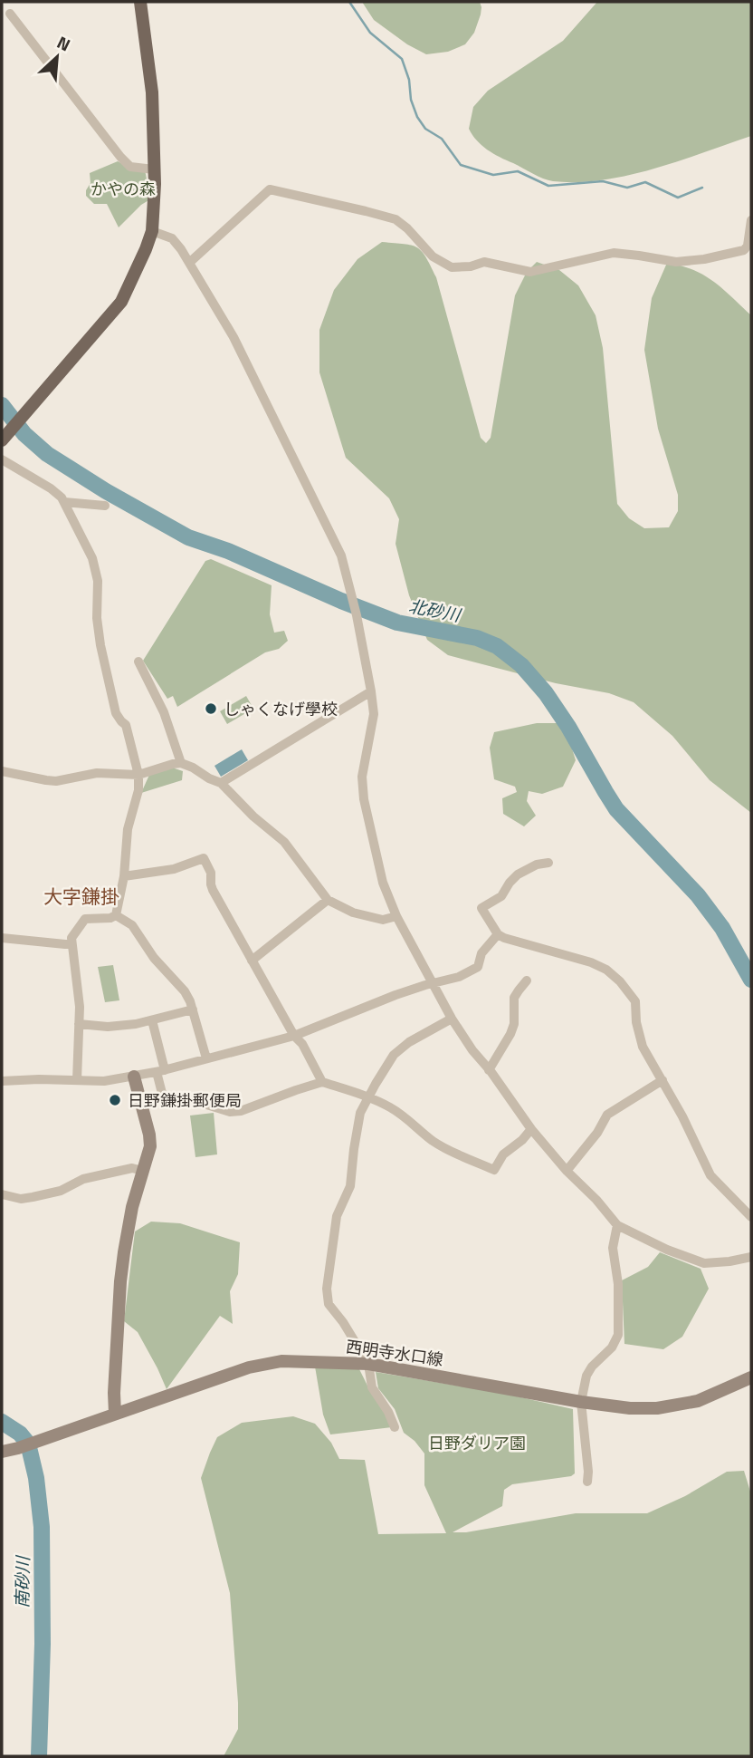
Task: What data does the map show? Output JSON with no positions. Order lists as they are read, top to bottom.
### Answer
{
  "streets": {
    "main road": ["西明寺水口線"]
  },
  "districts": ["大字鎌掛"],
  "water": ["北砂川", "南砂川"],
  "parks": ["かやの森", "日野ダリア園"],
  "places": ["しゃくなげ學校", "日野鎌掛郵便局"],
  "north": "top right"
}
